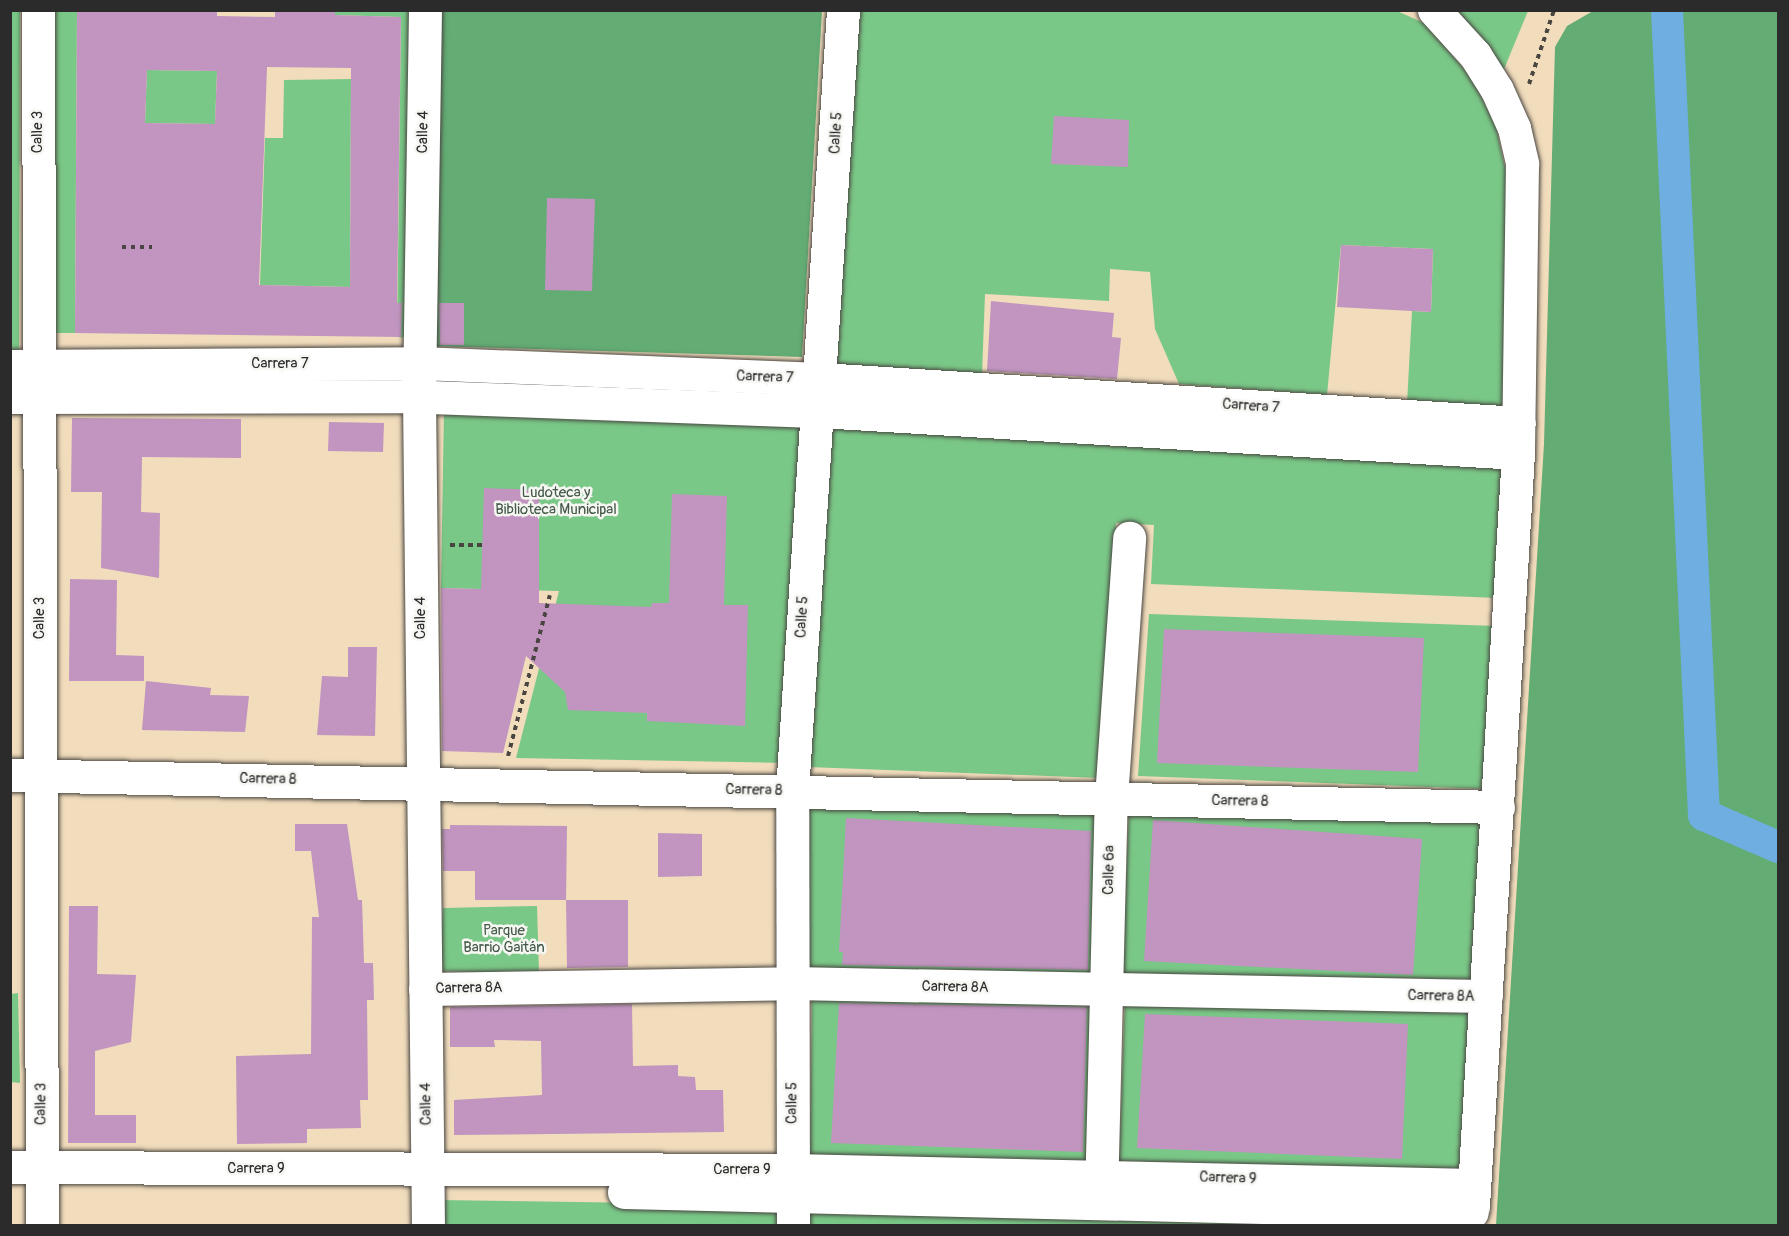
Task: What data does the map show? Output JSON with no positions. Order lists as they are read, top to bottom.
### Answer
{
  "streets": {
    "street": [
      "Calle 3",
      "Calle 4",
      "Calle 5",
      "Carrera 7",
      "Carrera 8",
      "Calle 6a",
      "Carrera 8A",
      "Carrera 9"
    ]
  },
  "crossings": [
    ["Calle 3", "Carrera 7"],
    ["Calle 3", "Carrera 8"],
    ["Calle 3", "Carrera 9"],
    ["Calle 4", "Carrera 7"],
    ["Calle 4", "Carrera 8"],
    ["Calle 4", "Carrera 8A"],
    ["Calle 4", "Carrera 9"],
    ["Calle 5", "Carrera 7"],
    ["Calle 5", "Carrera 8"],
    ["Calle 5", "Carrera 8A"],
    ["Calle 5", "Carrera 9"],
    ["Carrera 8", "Calle 6a"],
    ["Calle 6a", "Carrera 8A"],
    ["Calle 6a", "Carrera 9"]
  ],
  "parks": ["Ludoteca y Biblioteca Municipal", "Parque Barrio Gaitán"]
}
